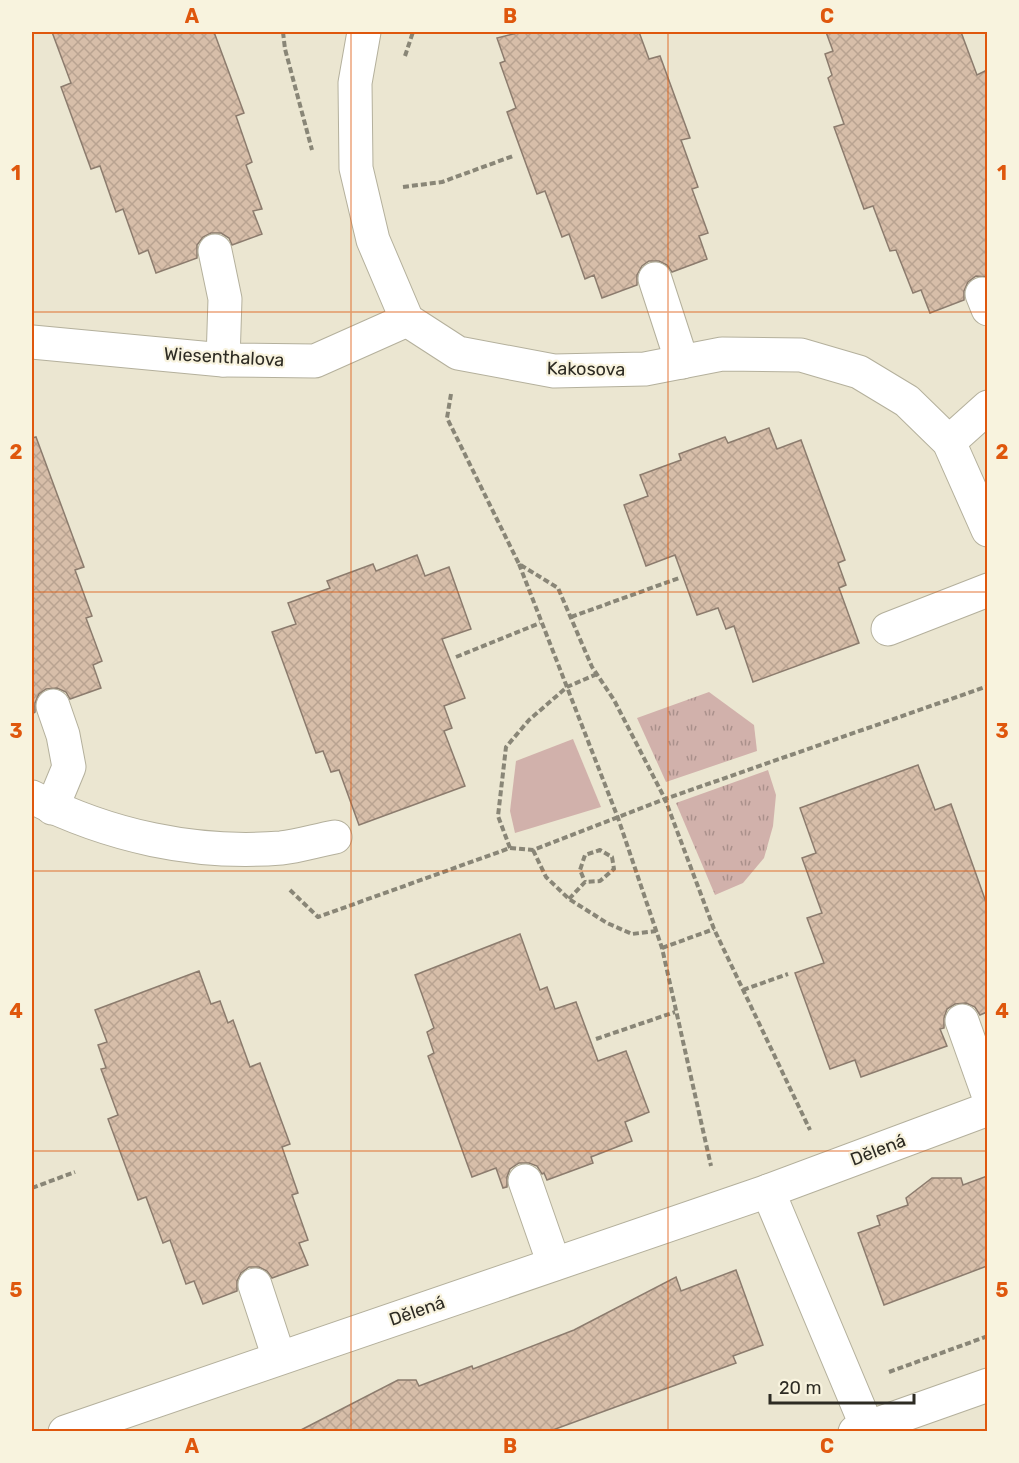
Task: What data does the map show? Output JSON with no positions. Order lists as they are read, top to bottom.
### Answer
{
  "streets": {
    "street": ["Wiesenthalova", "Kakosova", "Dělená"]
  },
  "crossings": [
    ["Wiesenthalova", "Kakosova"]
  ],
  "scale_bar": "20 m",
  "grid": {
    "columns": ["A", "B", "C"],
    "rows": [
      "1",
      "2",
      "3",
      "4",
      "5"
    ]
  }
}
